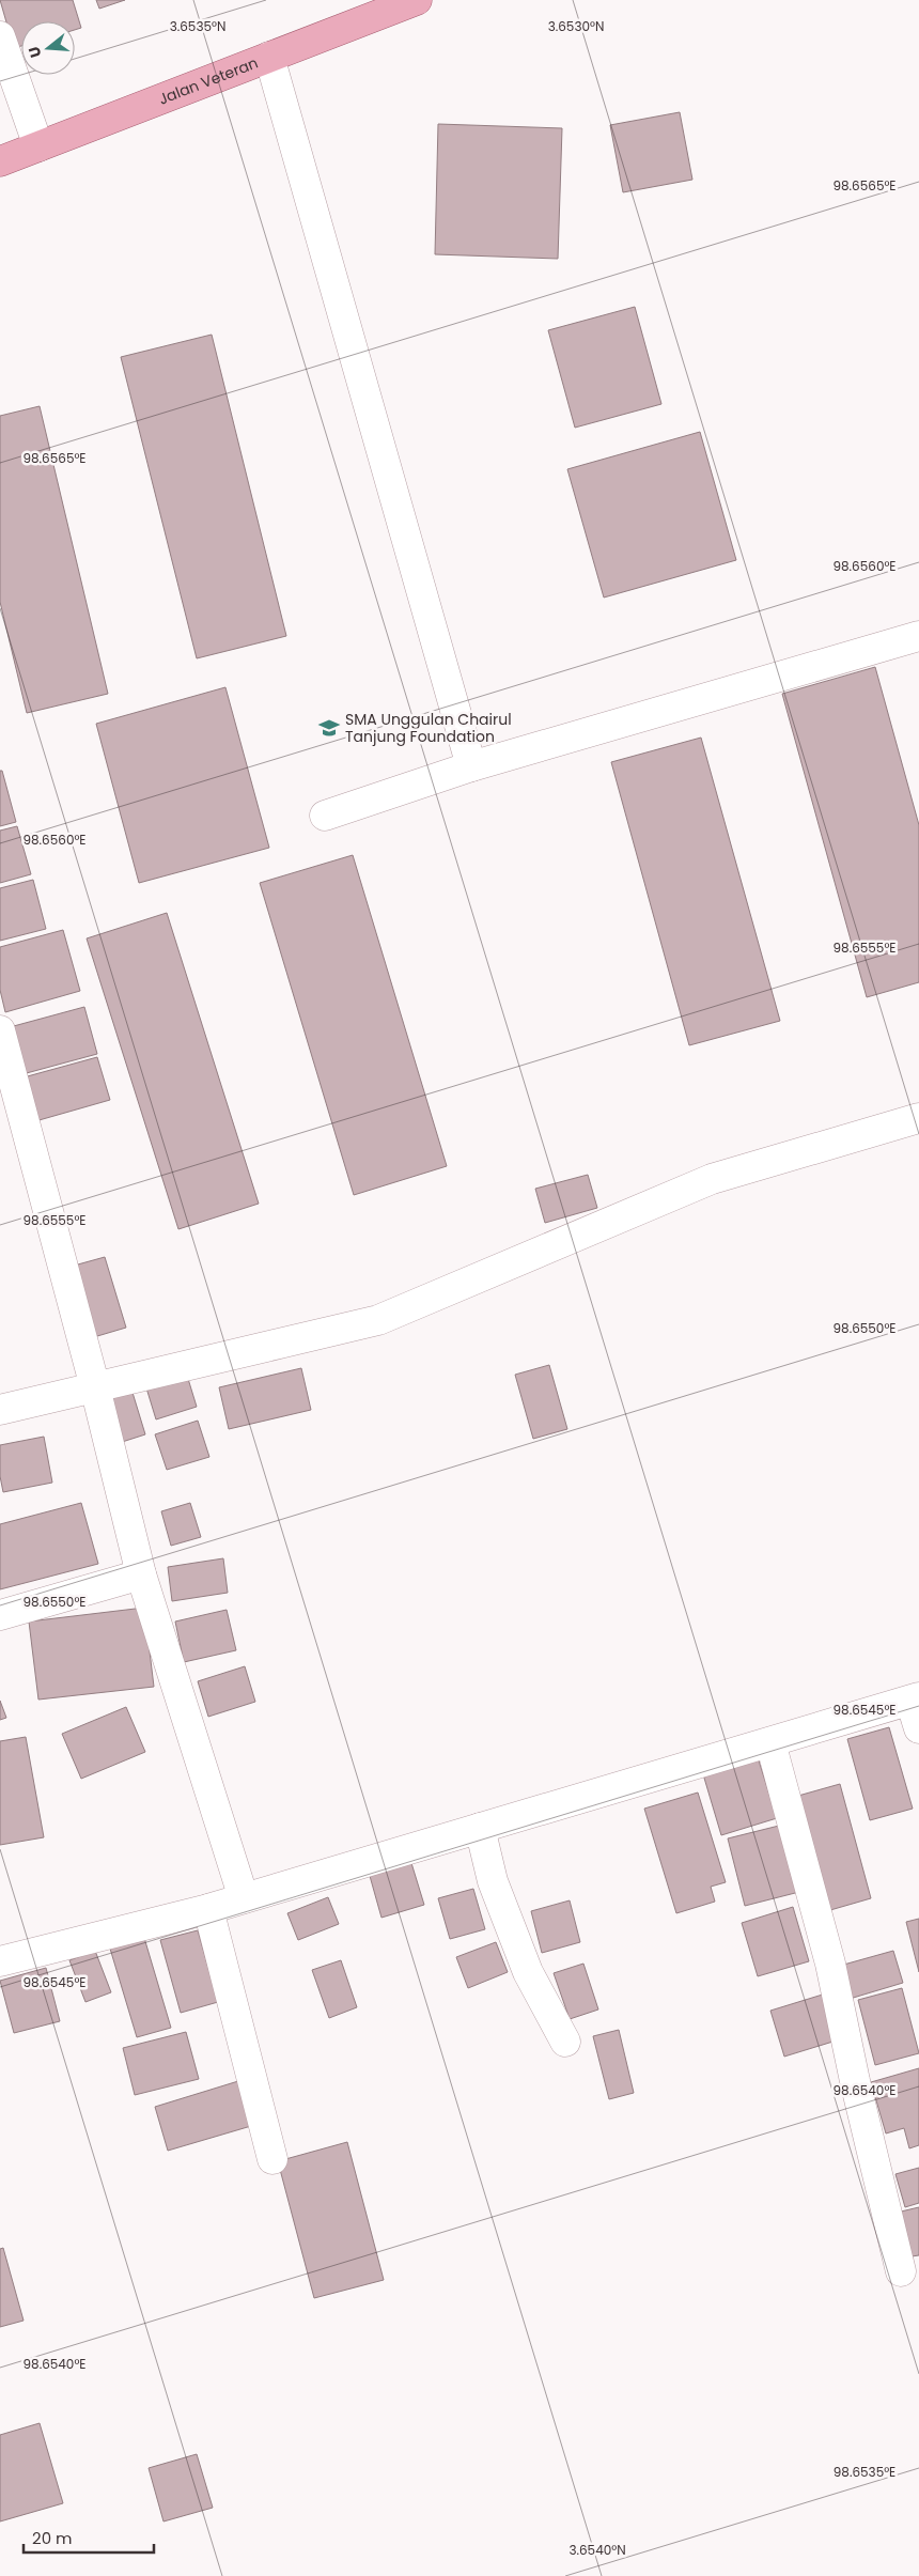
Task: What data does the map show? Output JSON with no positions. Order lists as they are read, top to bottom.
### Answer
{
  "streets": {
    "main road": ["Jalan Veteran"]
  },
  "places": {
    "school or university": ["SMA Unggulan Chairul Tanjung Foundation"]
  },
  "scale_bar": "20 m",
  "north": "left",
  "coordinates": [
    "3.6535°N",
    "3.6530°N",
    "98.6565°E",
    "98.6560°E",
    "98.6555°E",
    "98.6550°E",
    "98.6545°E",
    "98.6540°E",
    "98.6535°E",
    "3.6540°N"
  ]
}
